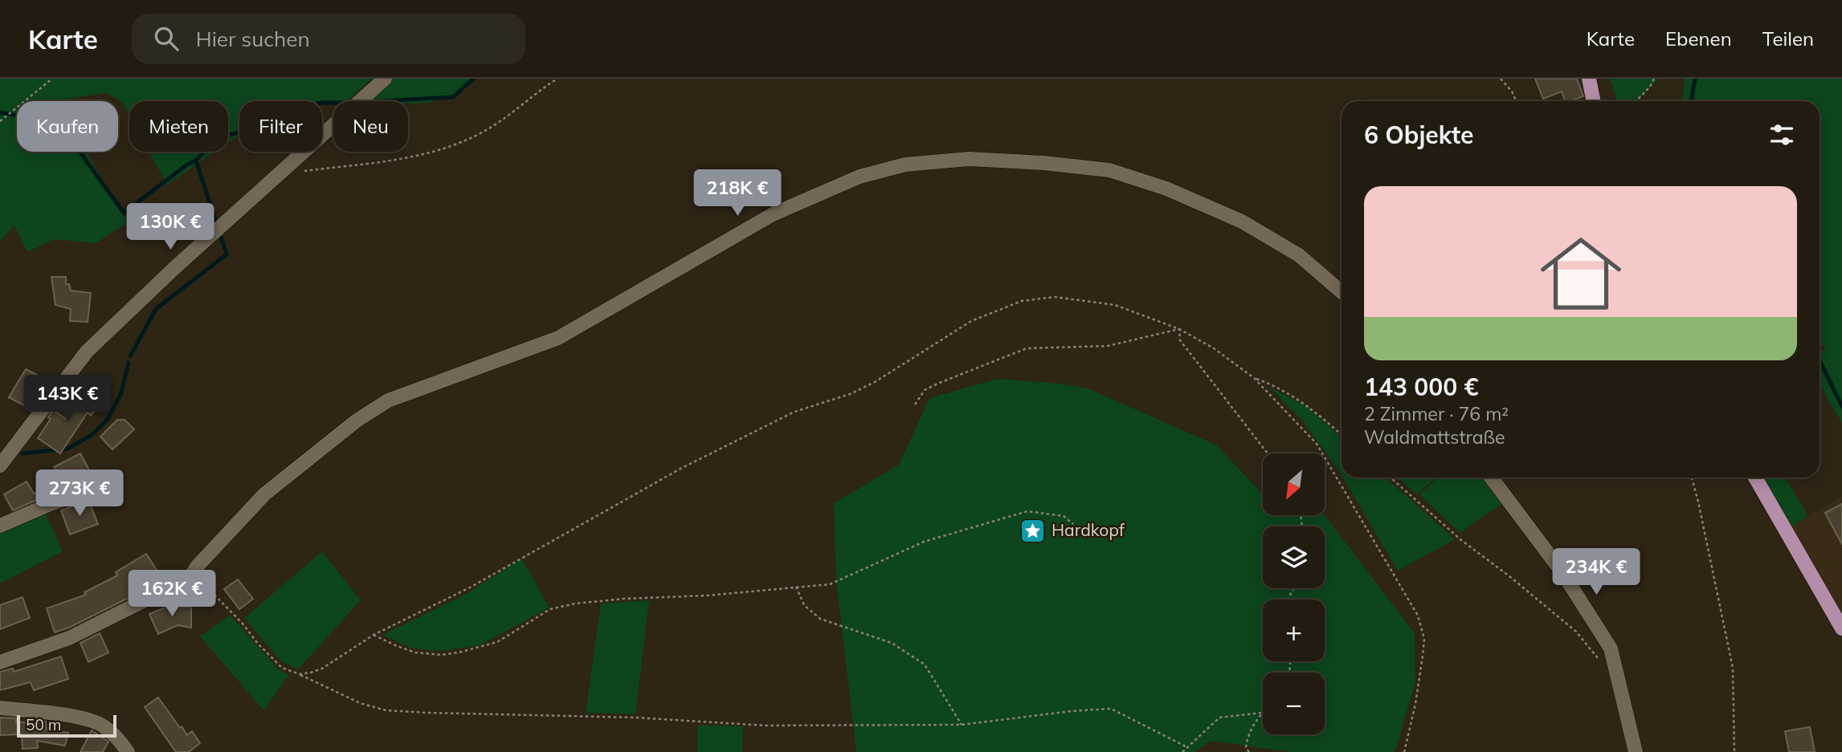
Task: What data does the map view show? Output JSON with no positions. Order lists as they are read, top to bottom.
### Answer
{
  "places": {
    "place": ["Hardkopf"]
  },
  "scale_bar": "50 m",
  "north": "bottom left",
  "page": {
    "header": "Karte",
    "search": "Hier suchen",
    "nav": ["Karte", "Ebenen", "Teilen"],
    "chip": [
      "Kaufen",
      "Mieten",
      "Filter",
      "Neu"
    ],
    "heading": "6 Objekte",
    "list": [
      {
        "name": "143 000 €",
        "note": "2 Zimmer · 76 m² · Waldmattstraße"
      }
    ],
    "price": [
      "218K €",
      "130K €",
      "143K €",
      "273K €",
      "234K €",
      "162K €"
    ],
    "map_buttons": ["+", "−"],
    "scale": "50 m"
  }
}
